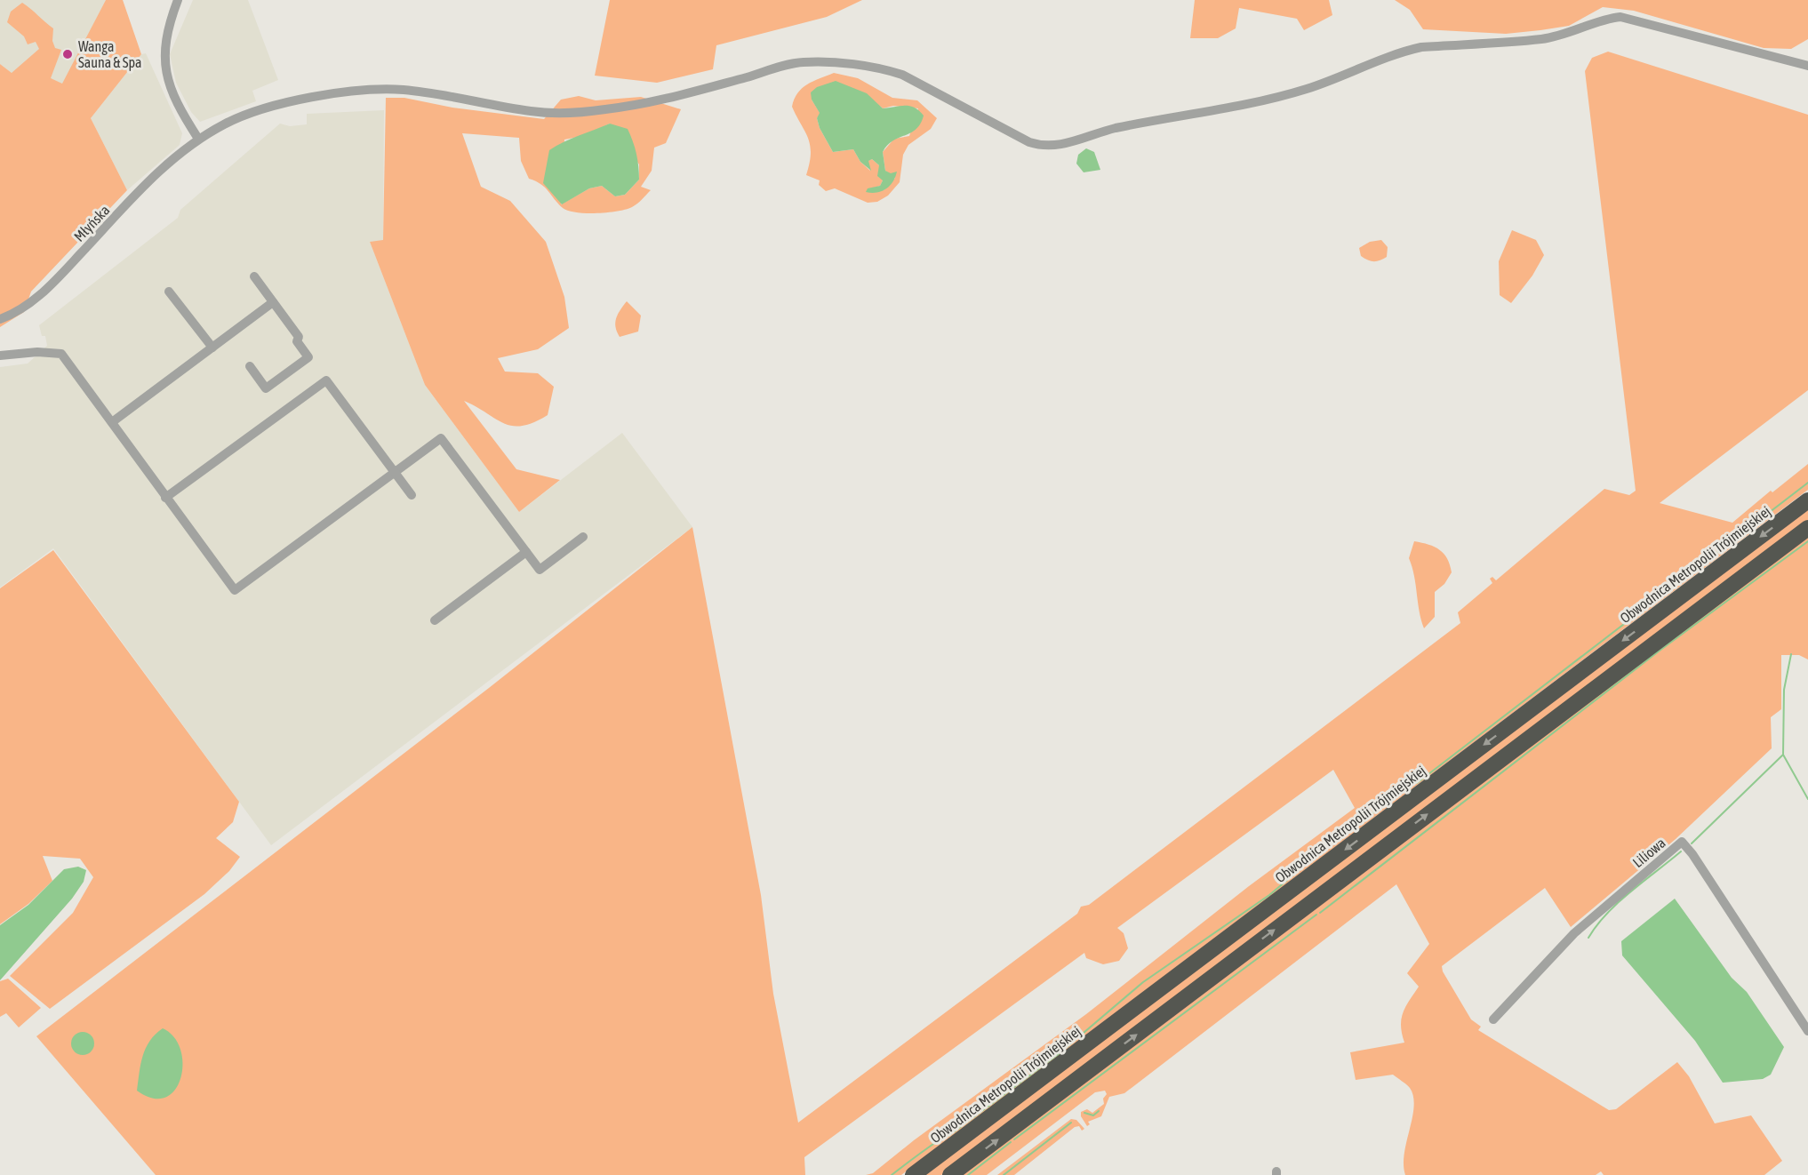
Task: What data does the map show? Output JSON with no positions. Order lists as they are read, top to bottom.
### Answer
{
  "streets": {
    "highway": ["Obwodnica Metropolii Trójmiejskiej"],
    "street": ["Młyńska", "Liliowa"]
  },
  "places": ["Wanga Sauna & Spa"]
}
